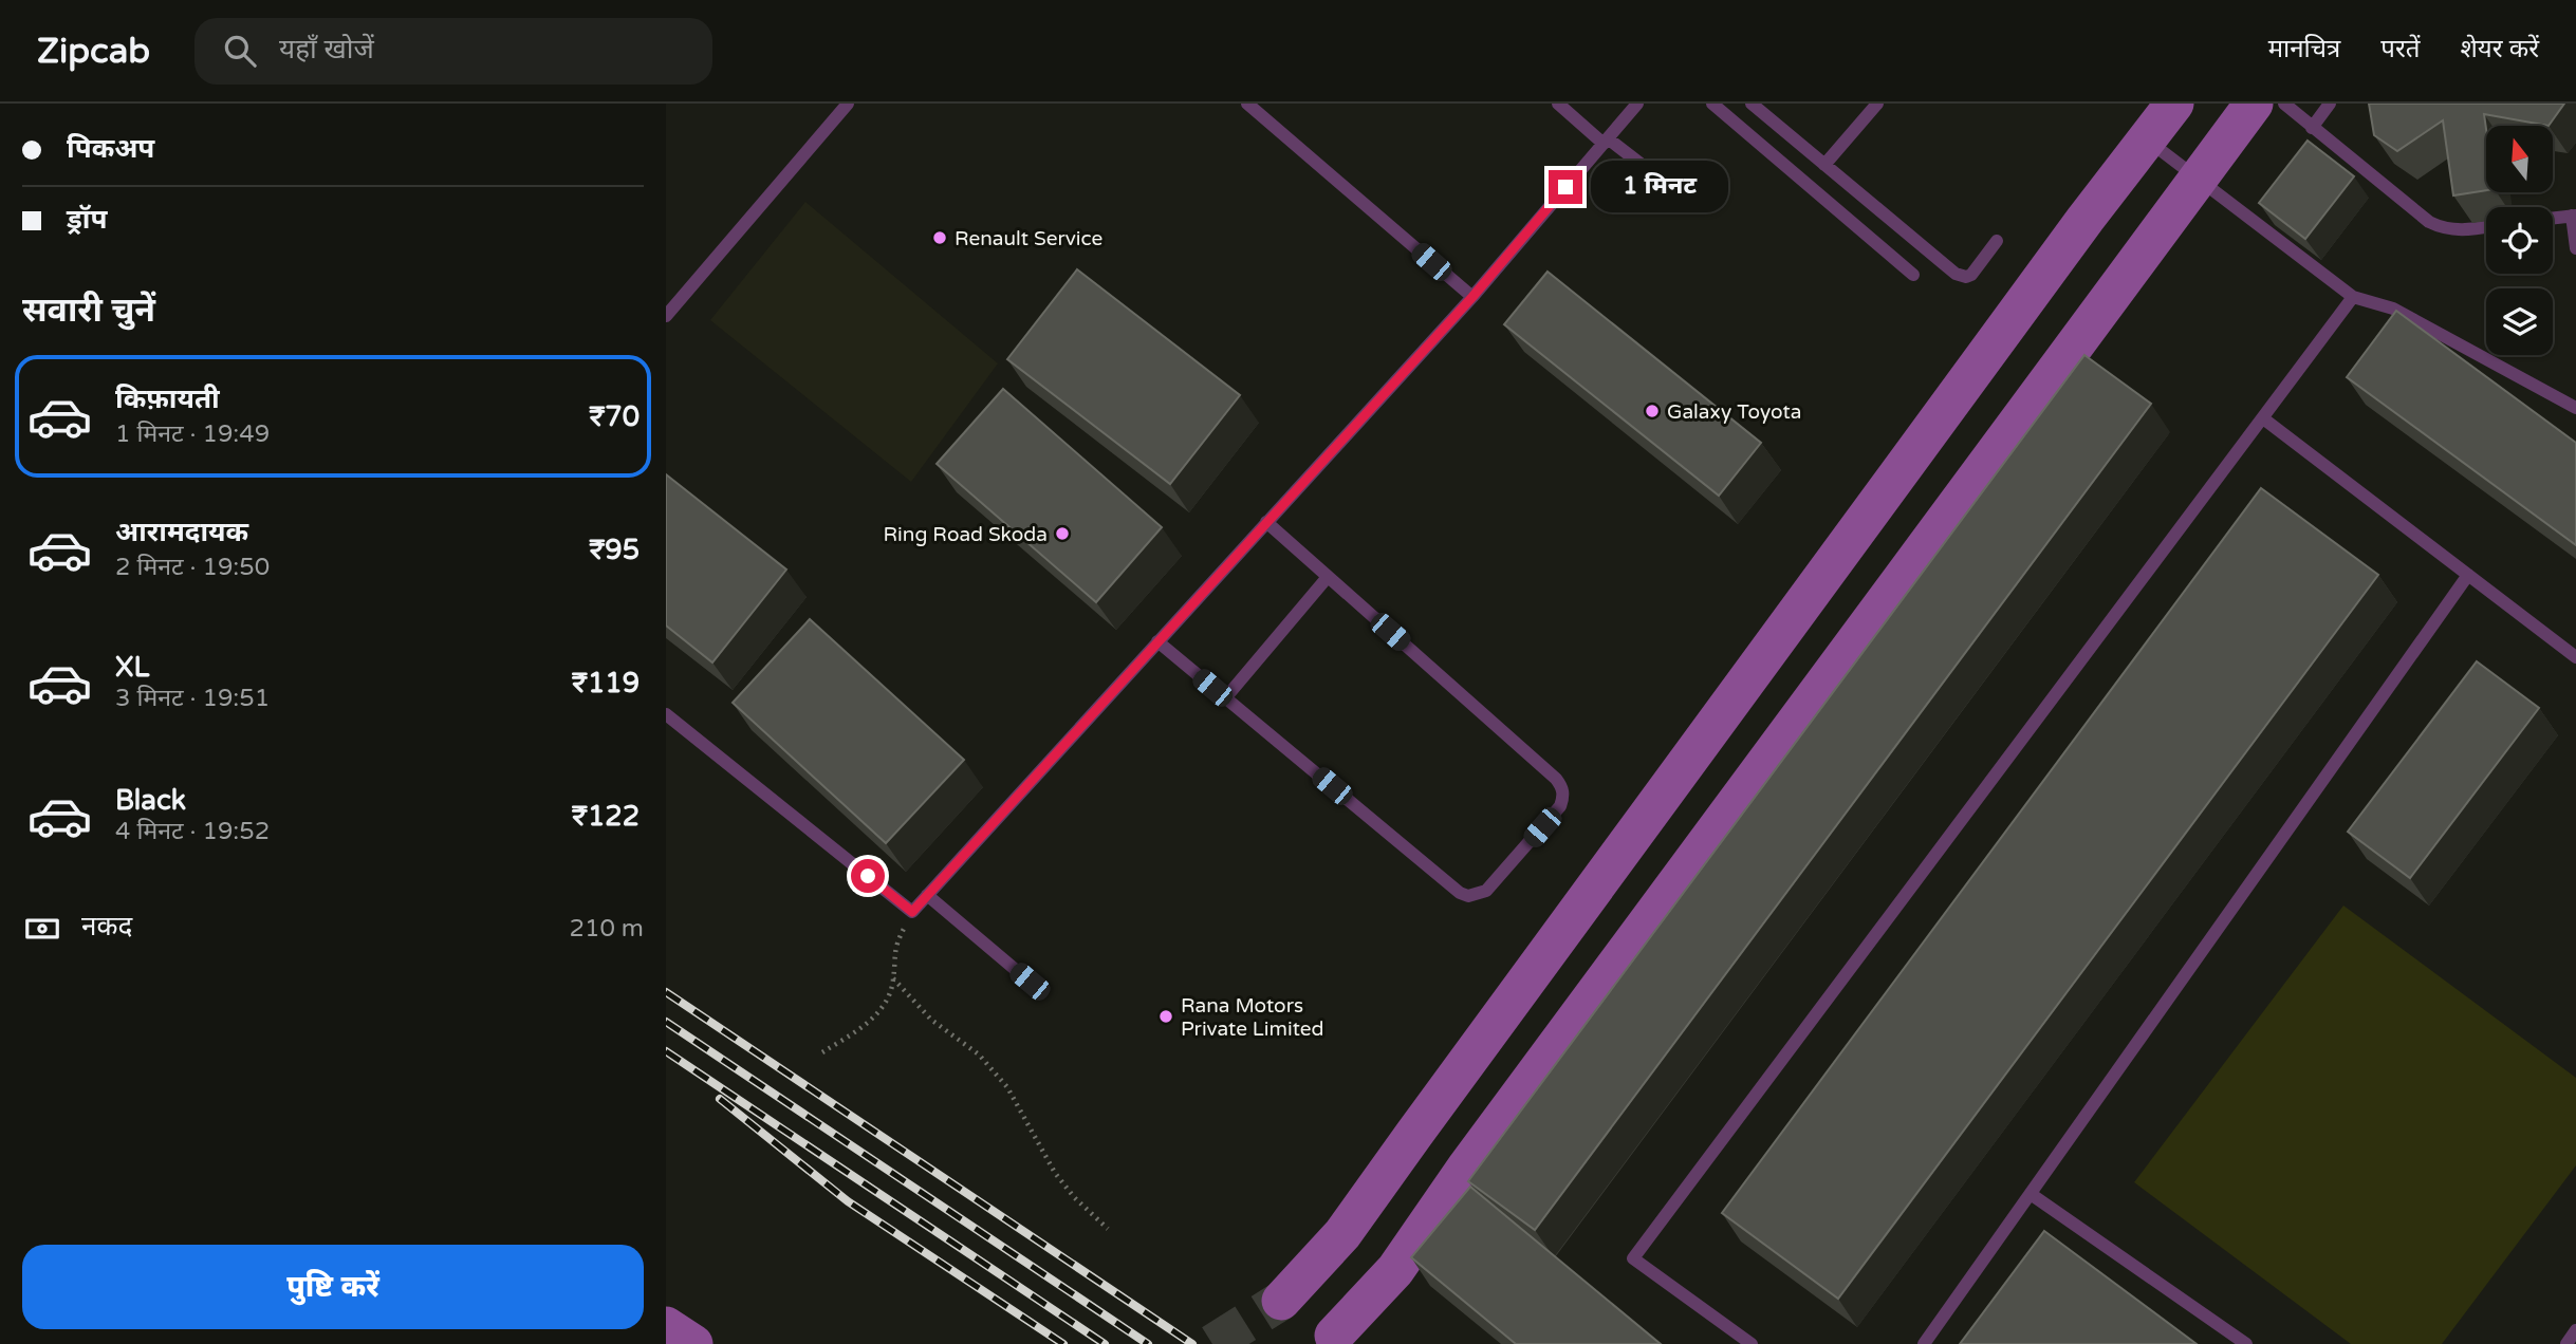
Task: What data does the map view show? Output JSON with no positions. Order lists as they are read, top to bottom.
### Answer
{
  "places": [
    "Renault Service",
    "Galaxy Toyota",
    "Ring Road Skoda",
    "Rana Motors Private Limited"
  ],
  "north": "top",
  "page": {
    "header": "Zipcab",
    "search": "यहाँ खोजें",
    "nav": ["मानचित्र", "परतें", "शेयर करें"],
    "banner": ["पिकअप", "ड्रॉप"],
    "bubble": "1 मिनट",
    "heading": "सवारी चुनें",
    "list": [
      {
        "name": "किफ़ायती",
        "note": "1 मिनट · 19:49",
        "value": "₹70"
      },
      {
        "name": "आरामदायक",
        "note": "2 मिनट · 19:50",
        "value": "₹95"
      },
      {
        "name": "XL",
        "note": "3 मिनट · 19:51",
        "value": "₹119"
      },
      {
        "name": "Black",
        "note": "4 मिनट · 19:52",
        "value": "₹122"
      }
    ],
    "pay": ["नकद", "210 m"],
    "buttons": "पुष्टि करें"
  }
}
